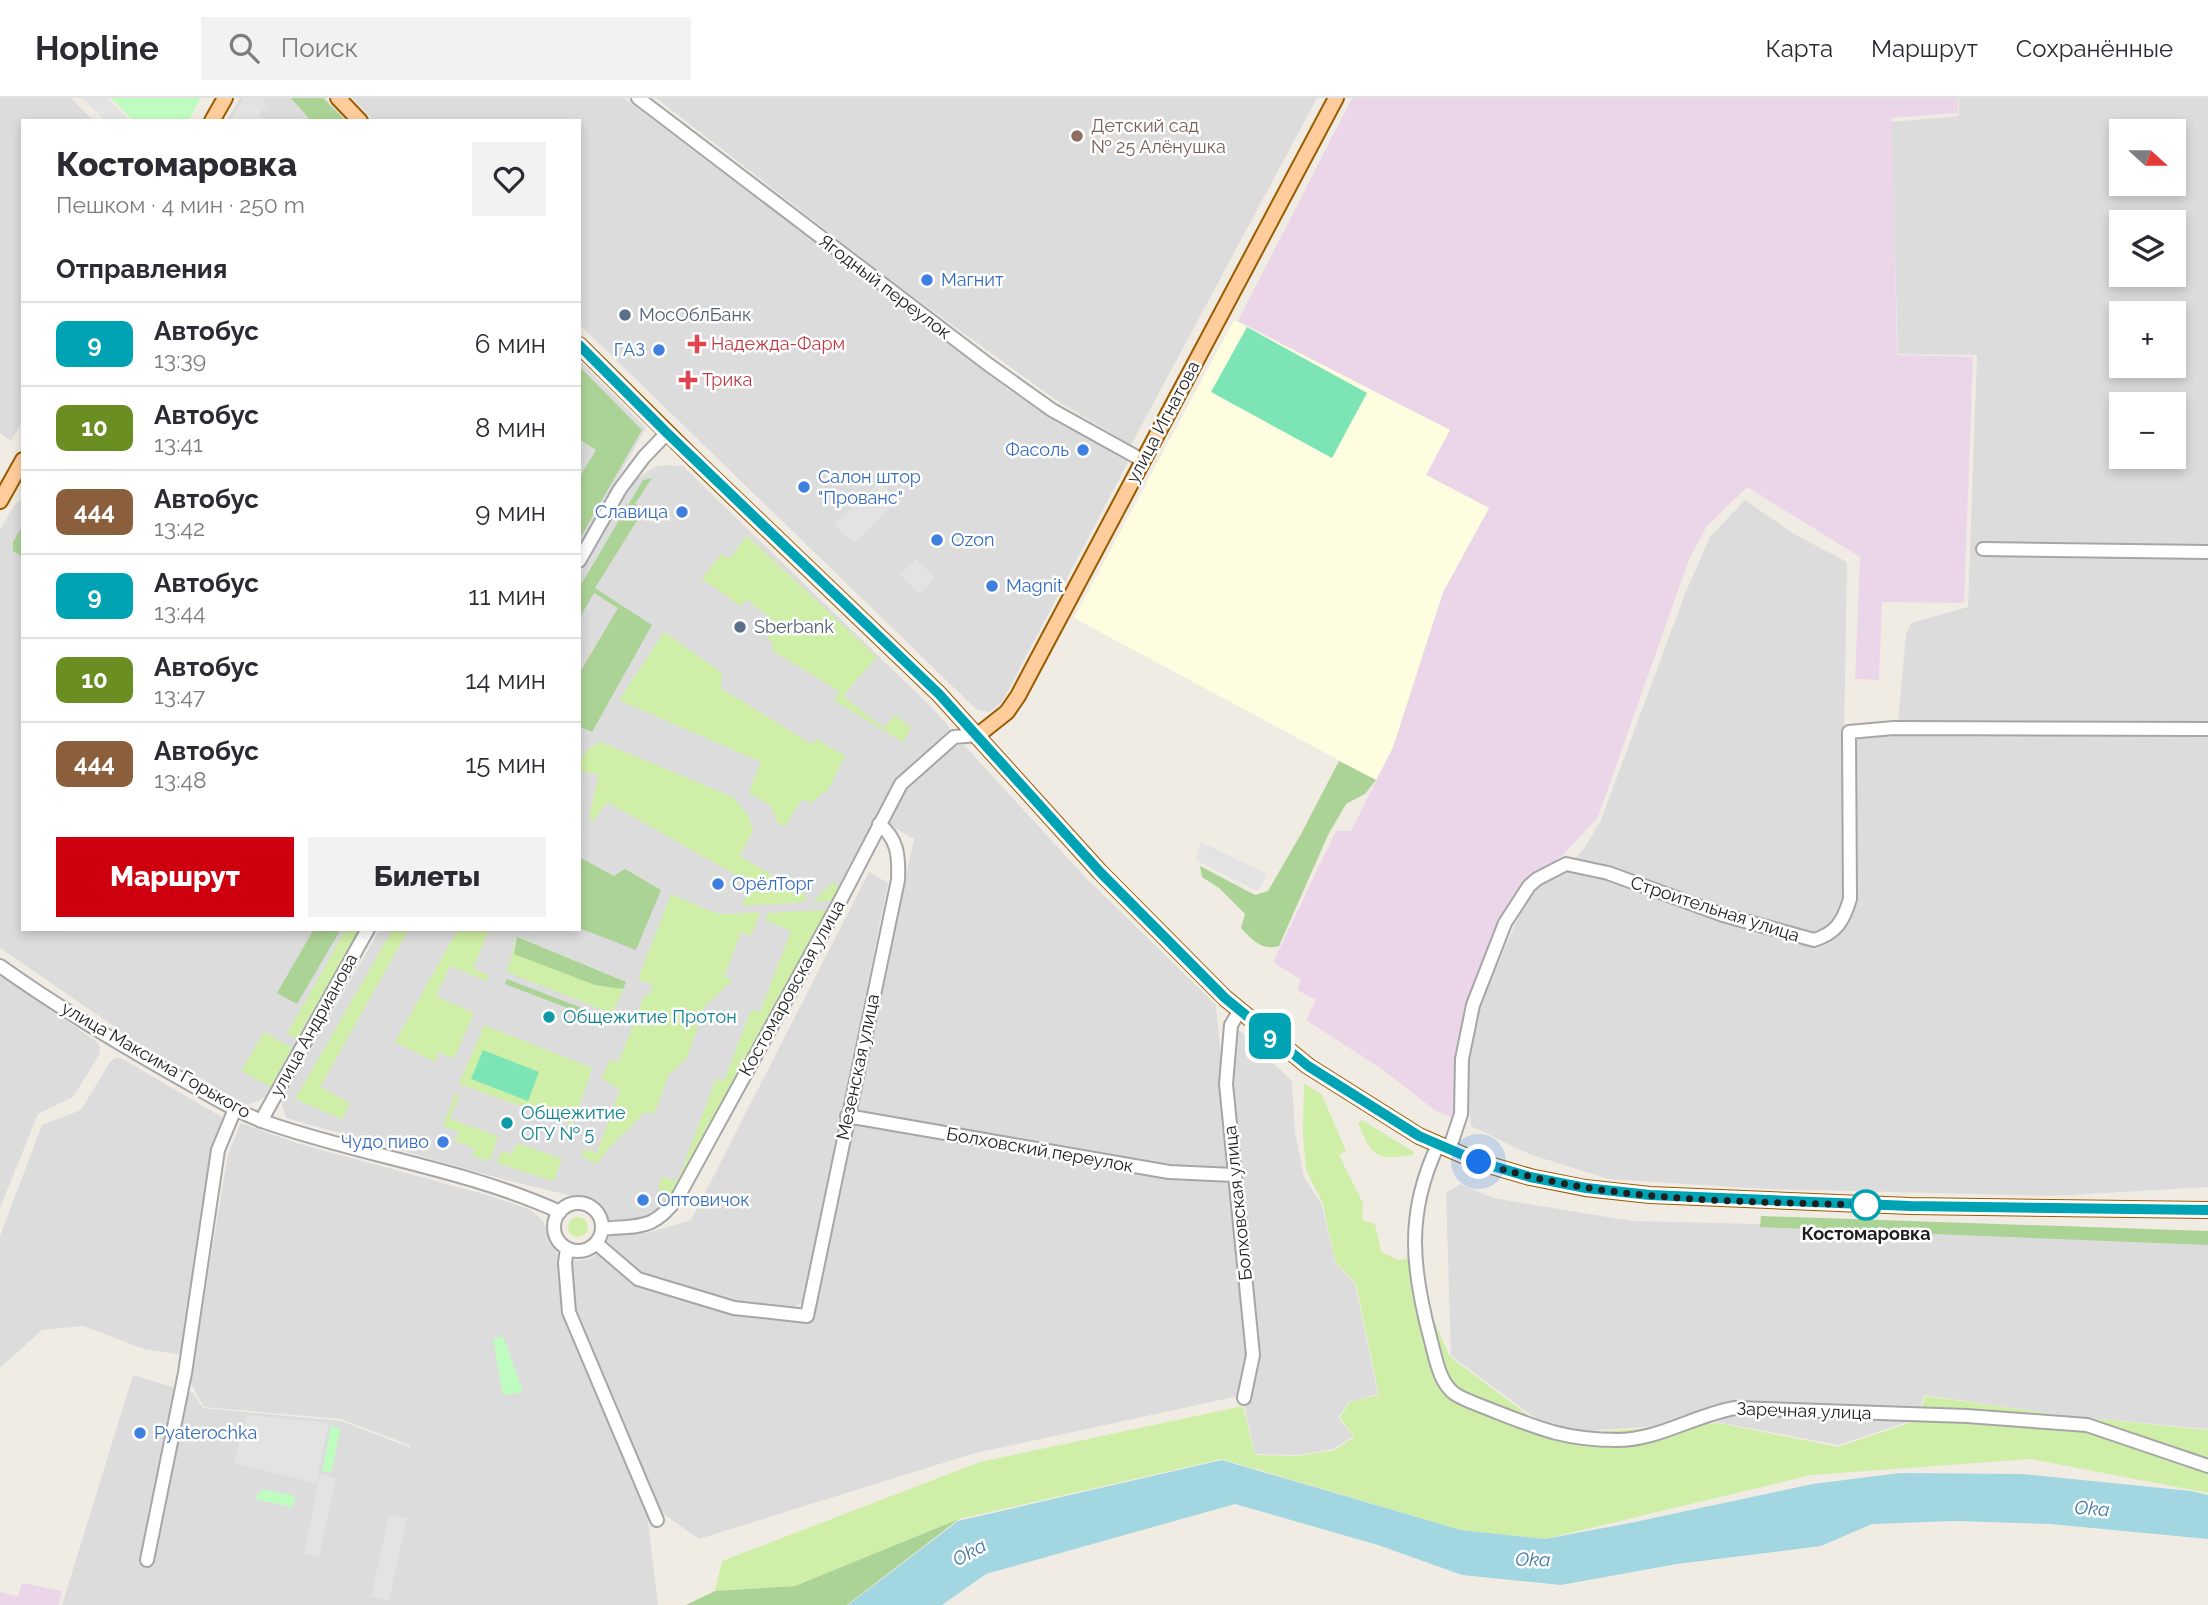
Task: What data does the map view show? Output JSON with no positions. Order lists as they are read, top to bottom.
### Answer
{
  "streets": {
    "main road": ["улица Игнатова"],
    "street": [
      "Ягодный переулок",
      "Строительная улица",
      "Костомаровская улица",
      "улица Андрианова",
      "улица Максима Горького",
      "Мезенская улица",
      "Болховский переулок",
      "Болховская улица",
      "Заречная улица"
    ]
  },
  "crossings": [
    ["Ягодный переулок", "улица Игнатова"],
    ["улица Игнатова", "Костомаровская улица"],
    ["Строительная улица", "Заречная улица"],
    ["Костомаровская улица", "улица Максима Горького"],
    ["Костомаровская улица", "Мезенская улица"],
    ["улица Андрианова", "улица Максима Горького"],
    ["улица Максима Горького", "Мезенская улица"],
    ["Мезенская улица", "Болховский переулок"],
    ["Болховский переулок", "Болховская улица"]
  ],
  "water": ["Oka"],
  "places": {
    "other": [
      "Детский сад № 25 Алёнушка",
      "Магнит",
      "МосОблБанк",
      "ГАЗ",
      "Фасоль",
      "Салон штор \"Прованс\"",
      "Славица",
      "Ozon",
      "Magnit",
      "Sberbank",
      "ОрёлТорг",
      "Общежитие Протон",
      "Общежитие ОГУ № 5",
      "Чудо пиво",
      "Оптовичок",
      "Костомаровка",
      "Pyaterochka"
    ],
    "health": ["Надежда-Фарм", "Трика"]
  },
  "lines": ["bus line 9"],
  "north": "right",
  "page": {
    "header": "Hopline",
    "search": "Поиск",
    "nav": ["Карта", "Маршрут", "Сохранённые"],
    "on_map": "9",
    "map_buttons": ["+", "−"],
    "heading": [
      ["Костомаровка", "Пешком · 4 мин · 250 m"],
      "Отправления"
    ],
    "list": [
      {
        "mark": "9",
        "name": "Автобус",
        "note": "13:39",
        "value": "6 мин"
      },
      {
        "mark": "10",
        "name": "Автобус",
        "note": "13:41",
        "value": "8 мин"
      },
      {
        "mark": "444",
        "name": "Автобус",
        "note": "13:42",
        "value": "9 мин"
      },
      {
        "mark": "9",
        "name": "Автобус",
        "note": "13:44",
        "value": "11 мин"
      },
      {
        "mark": "10",
        "name": "Автобус",
        "note": "13:47",
        "value": "14 мин"
      },
      {
        "mark": "444",
        "name": "Автобус",
        "note": "13:48",
        "value": "15 мин"
      }
    ],
    "buttons": ["Маршрут", "Билеты"]
  }
}
